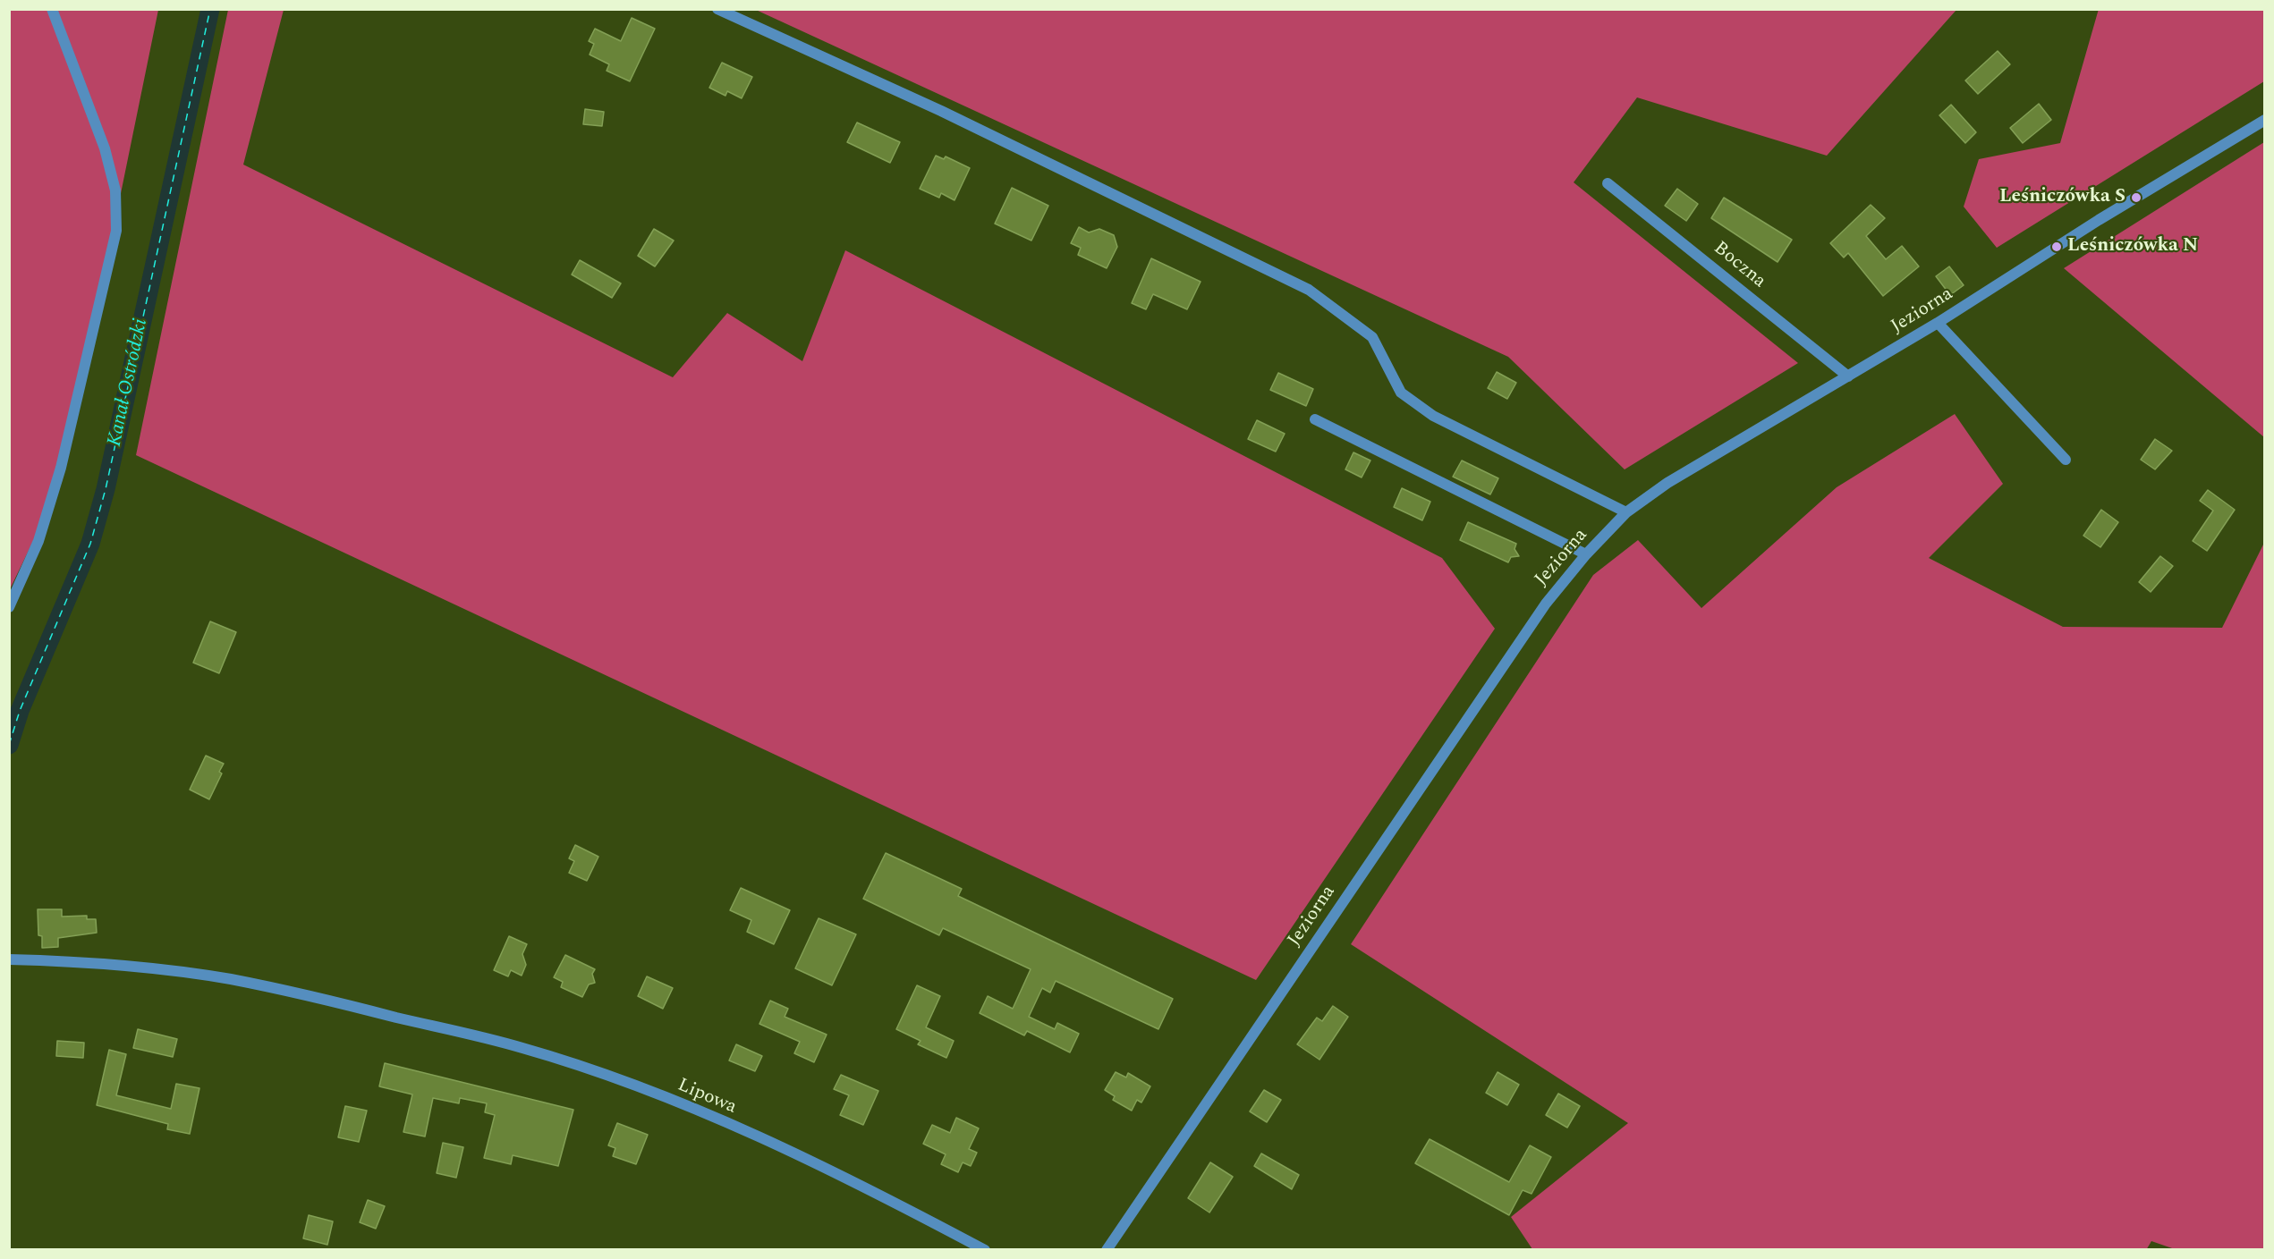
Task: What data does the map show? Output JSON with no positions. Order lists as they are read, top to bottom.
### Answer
{
  "streets": {
    "street": ["Boczna", "Jeziorna", "Lipowa"]
  },
  "crossings": [
    ["Boczna", "Jeziorna"]
  ],
  "water": ["Kanał Ostródzki"],
  "places": ["Leśniczówka S", "Leśniczówka N"]
}
